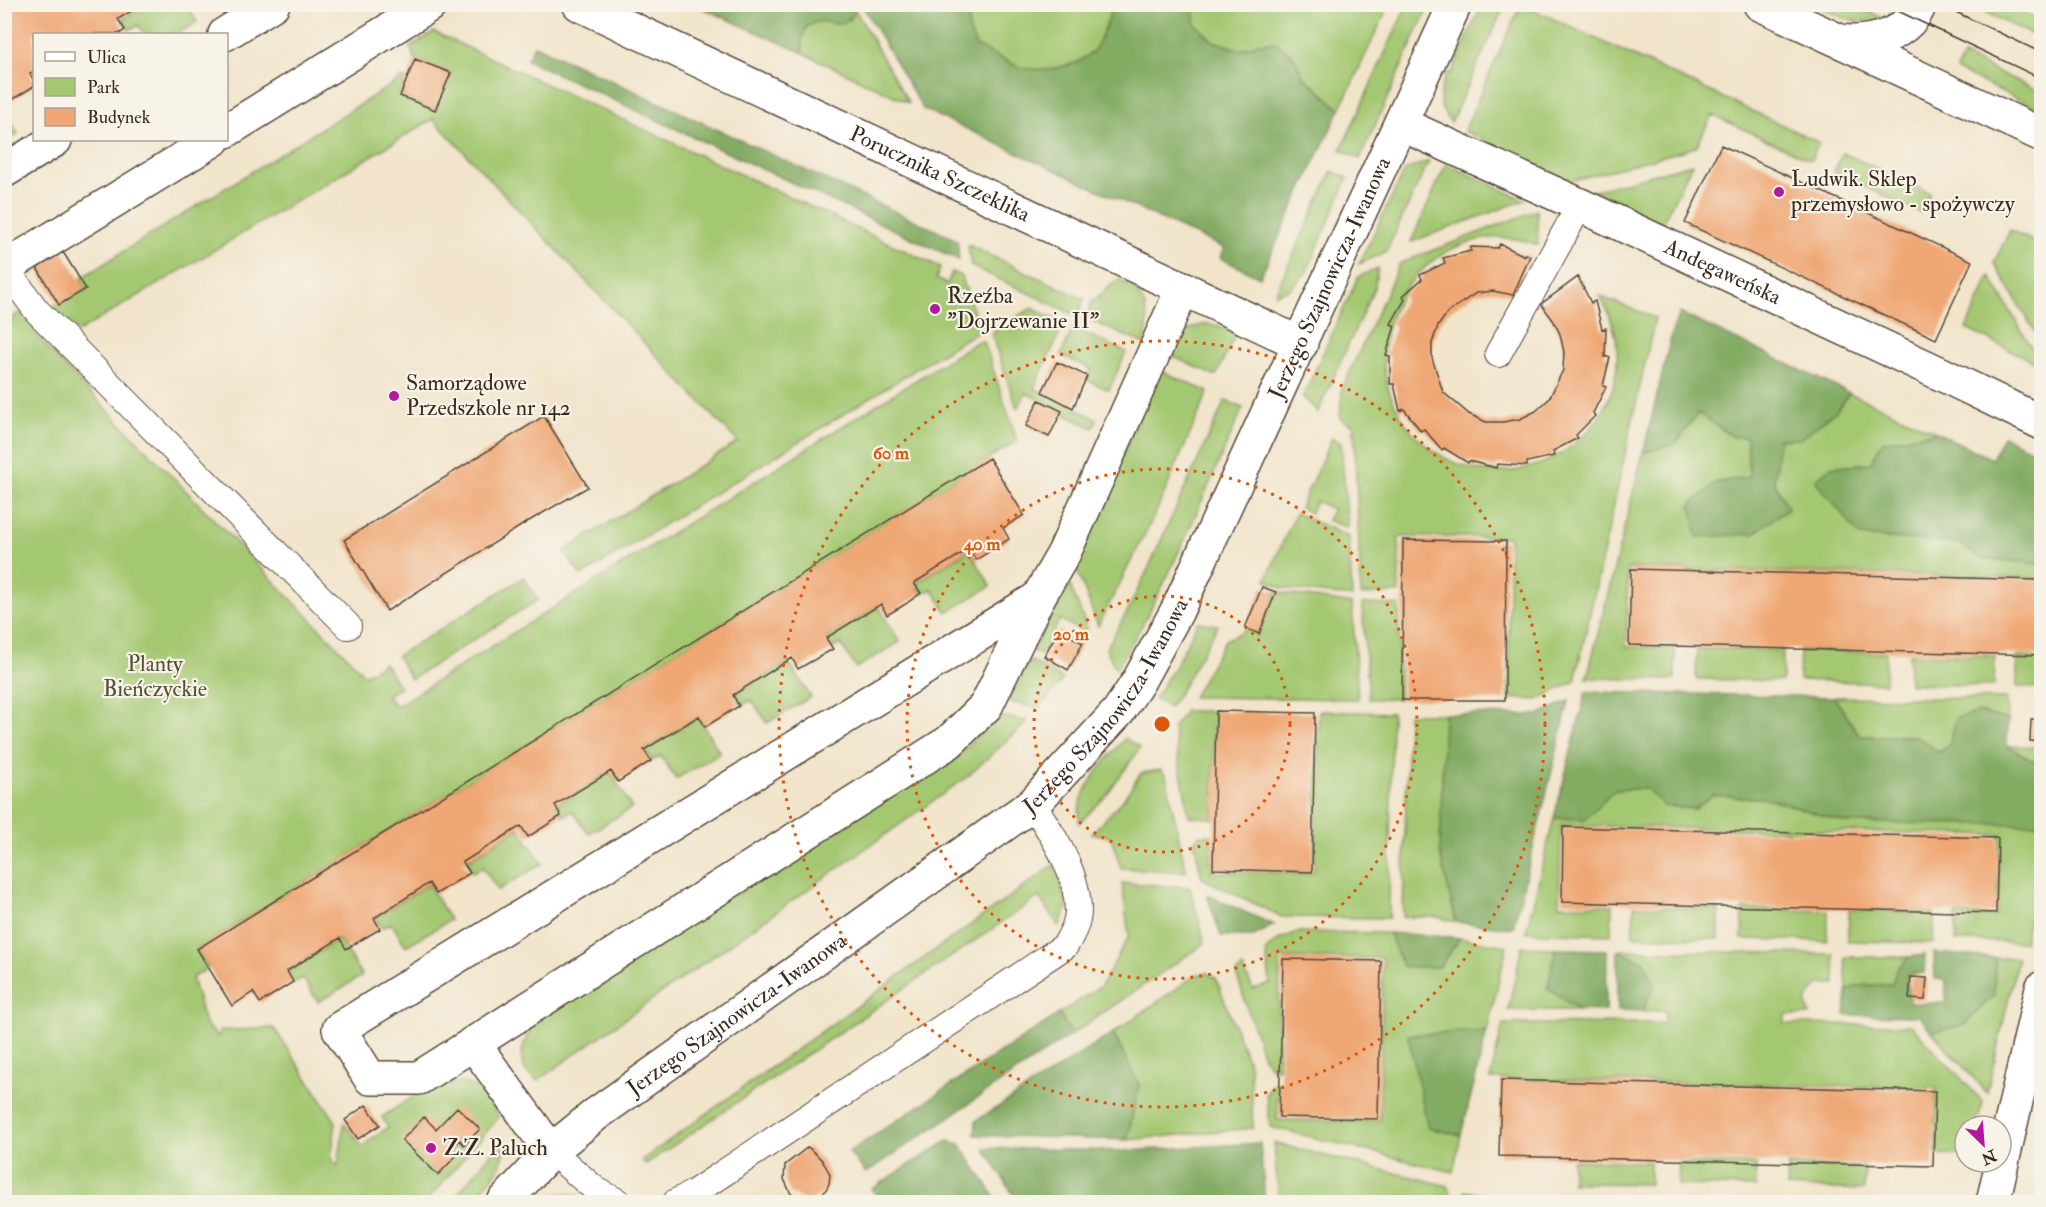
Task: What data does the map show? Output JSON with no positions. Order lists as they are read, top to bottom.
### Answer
{
  "streets": {
    "street": ["Porucznika Szczeklika", "Andegaweńska", "Jerzego Szajnowicza-Iwanowa"]
  },
  "crossings": [
    ["Porucznika Szczeklika", "Jerzego Szajnowicza-Iwanowa"],
    ["Andegaweńska", "Jerzego Szajnowicza-Iwanowa"]
  ],
  "parks": ["Planty Bieńczyckie"],
  "places": [
    "Ludwik. Sklep przemysłowo - spożywczy",
    "Rzeźba \"Dojrzewanie II\"",
    "Samorządowe Przedszkole nr 142",
    "Z.Z. Paluch"
  ],
  "legend": ["Ulica", "Park", "Budynek"],
  "north": "bottom right",
  "rings": ["60 m", "40 m", "20 m"]
}
